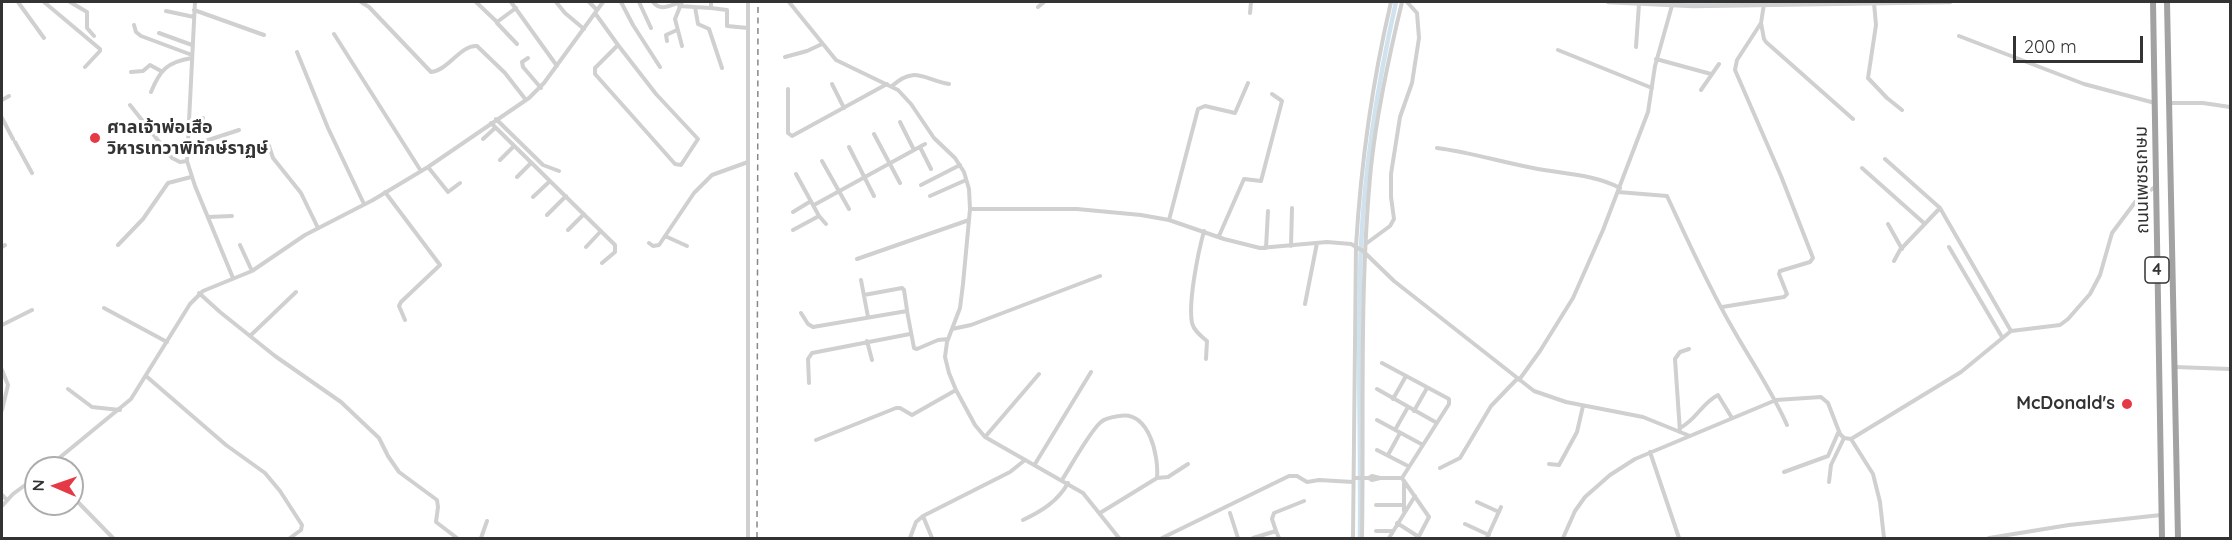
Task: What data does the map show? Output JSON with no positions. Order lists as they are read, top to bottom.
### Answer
{
  "streets": {
    "highway": ["ถนนเพชรเกษม", "4"]
  },
  "places": ["ศาลเจ้าพ่อเสือ วิหารเทวาพิทักษ์ราฏษ์", "McDonald's"],
  "scale_bar": "200 m",
  "north": "left"
}
